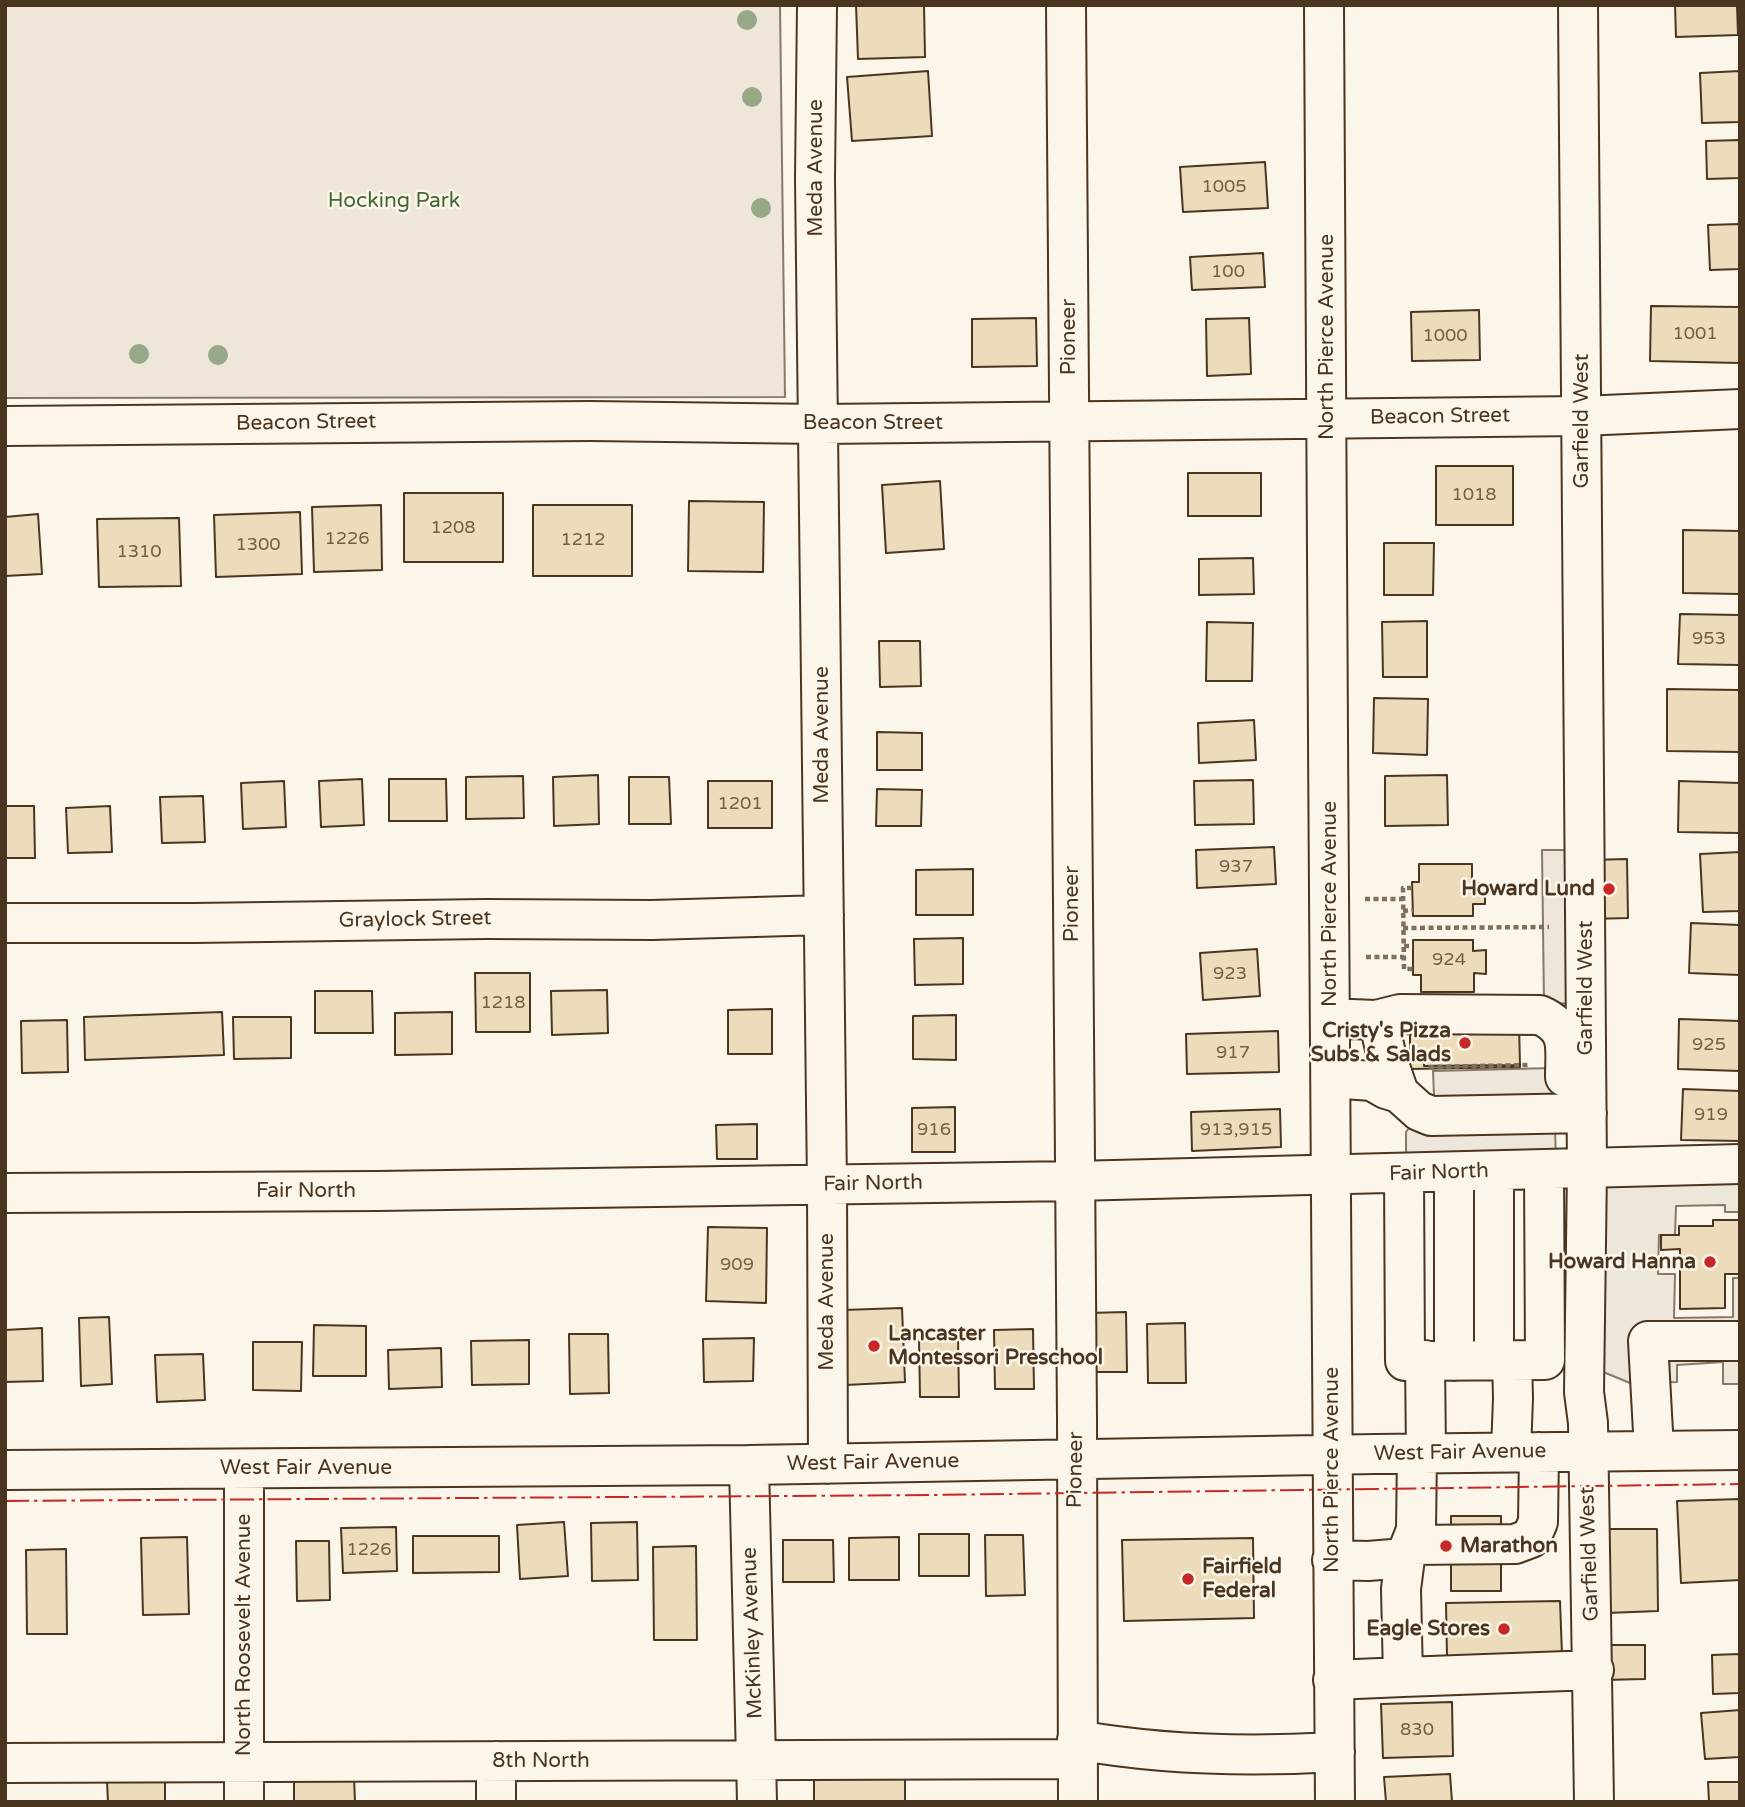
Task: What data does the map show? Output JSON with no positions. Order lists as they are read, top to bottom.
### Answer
{
  "streets": {
    "street": [
      "Meda Avenue",
      "Pioneer",
      "North Pierce Avenue",
      "Beacon Street",
      "Garfield West",
      "Graylock Street",
      "Fair North",
      "West Fair Avenue",
      "McKinley Avenue",
      "North Roosevelt Avenue",
      "8th North"
    ]
  },
  "crossings": [
    ["Meda Avenue", "Beacon Street"],
    ["Meda Avenue", "Graylock Street"],
    ["Meda Avenue", "Fair North"],
    ["Meda Avenue", "West Fair Avenue"],
    ["Pioneer", "Beacon Street"],
    ["Pioneer", "Fair North"],
    ["Pioneer", "West Fair Avenue"],
    ["Pioneer", "8th North"],
    ["North Pierce Avenue", "Beacon Street"],
    ["North Pierce Avenue", "Fair North"],
    ["North Pierce Avenue", "West Fair Avenue"],
    ["North Pierce Avenue", "8th North"],
    ["Beacon Street", "Garfield West"],
    ["Garfield West", "Fair North"],
    ["Garfield West", "West Fair Avenue"],
    ["West Fair Avenue", "McKinley Avenue"],
    ["West Fair Avenue", "North Roosevelt Avenue"],
    ["McKinley Avenue", "8th North"],
    ["North Roosevelt Avenue", "8th North"]
  ],
  "parks": ["Hocking Park"],
  "places": [
    "Howard Lund",
    "Cristy's Pizza Subs & Salads",
    "Howard Hanna",
    "Lancaster Montessori Preschool",
    "Marathon",
    "Fairfield Federal",
    "Eagle Stores"
  ],
  "house_numbers": [
    "1005",
    "100",
    "1001",
    "1000",
    "1018",
    "1208",
    "1226",
    "1212",
    "1300",
    "1310",
    "953",
    "1201",
    "937",
    "924",
    "923",
    "1218",
    "925",
    "917",
    "919",
    "916",
    "913,915",
    "909",
    "1226",
    "830"
  ]
}
